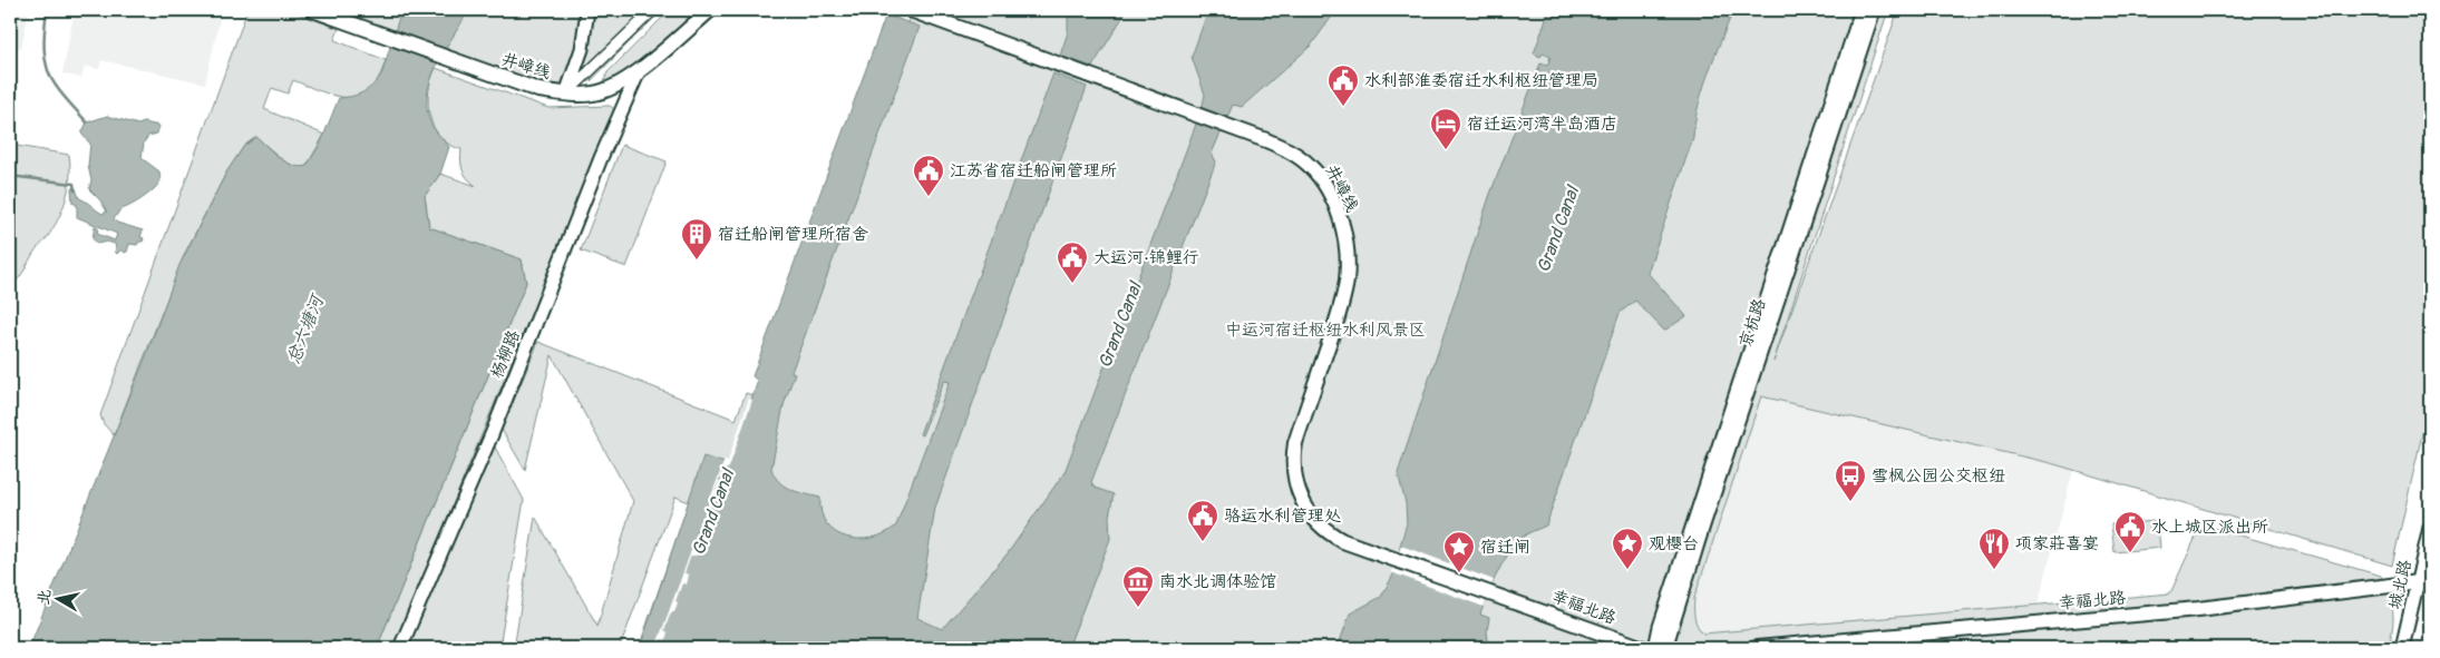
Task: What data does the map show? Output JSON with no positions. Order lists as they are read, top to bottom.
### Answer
{
  "streets": {
    "main road": ["井嶂线", "幸福北路"],
    "street": ["京杭路", "杨柳路", "城北路"]
  },
  "crossings": [
    ["井嶂线", "杨柳路"],
    ["井嶂线", "幸福北路"],
    ["城北路", "幸福北路"]
  ],
  "water": ["Grand Canal", "总六塘河"],
  "parks": ["中运河宿迁枢纽水利风景区"],
  "places": {
    "public building": [
      "水利部淮委宿迁水利枢纽管理局",
      "江苏省宿迁船闸管理所",
      "大运河·锦鲤行",
      "骆运水利管理处",
      "水上城区派出所"
    ],
    "hotel": ["宿迁运河湾半岛酒店"],
    "building": ["宿迁船闸管理所宿舍"],
    "bus stop": ["雪枫公园公交枢纽"],
    "place": ["观樱台", "宿迁闸"],
    "restaurant": ["项家莊喜宴"],
    "museum": ["南水北调体验馆"]
  },
  "north": "left"
}
